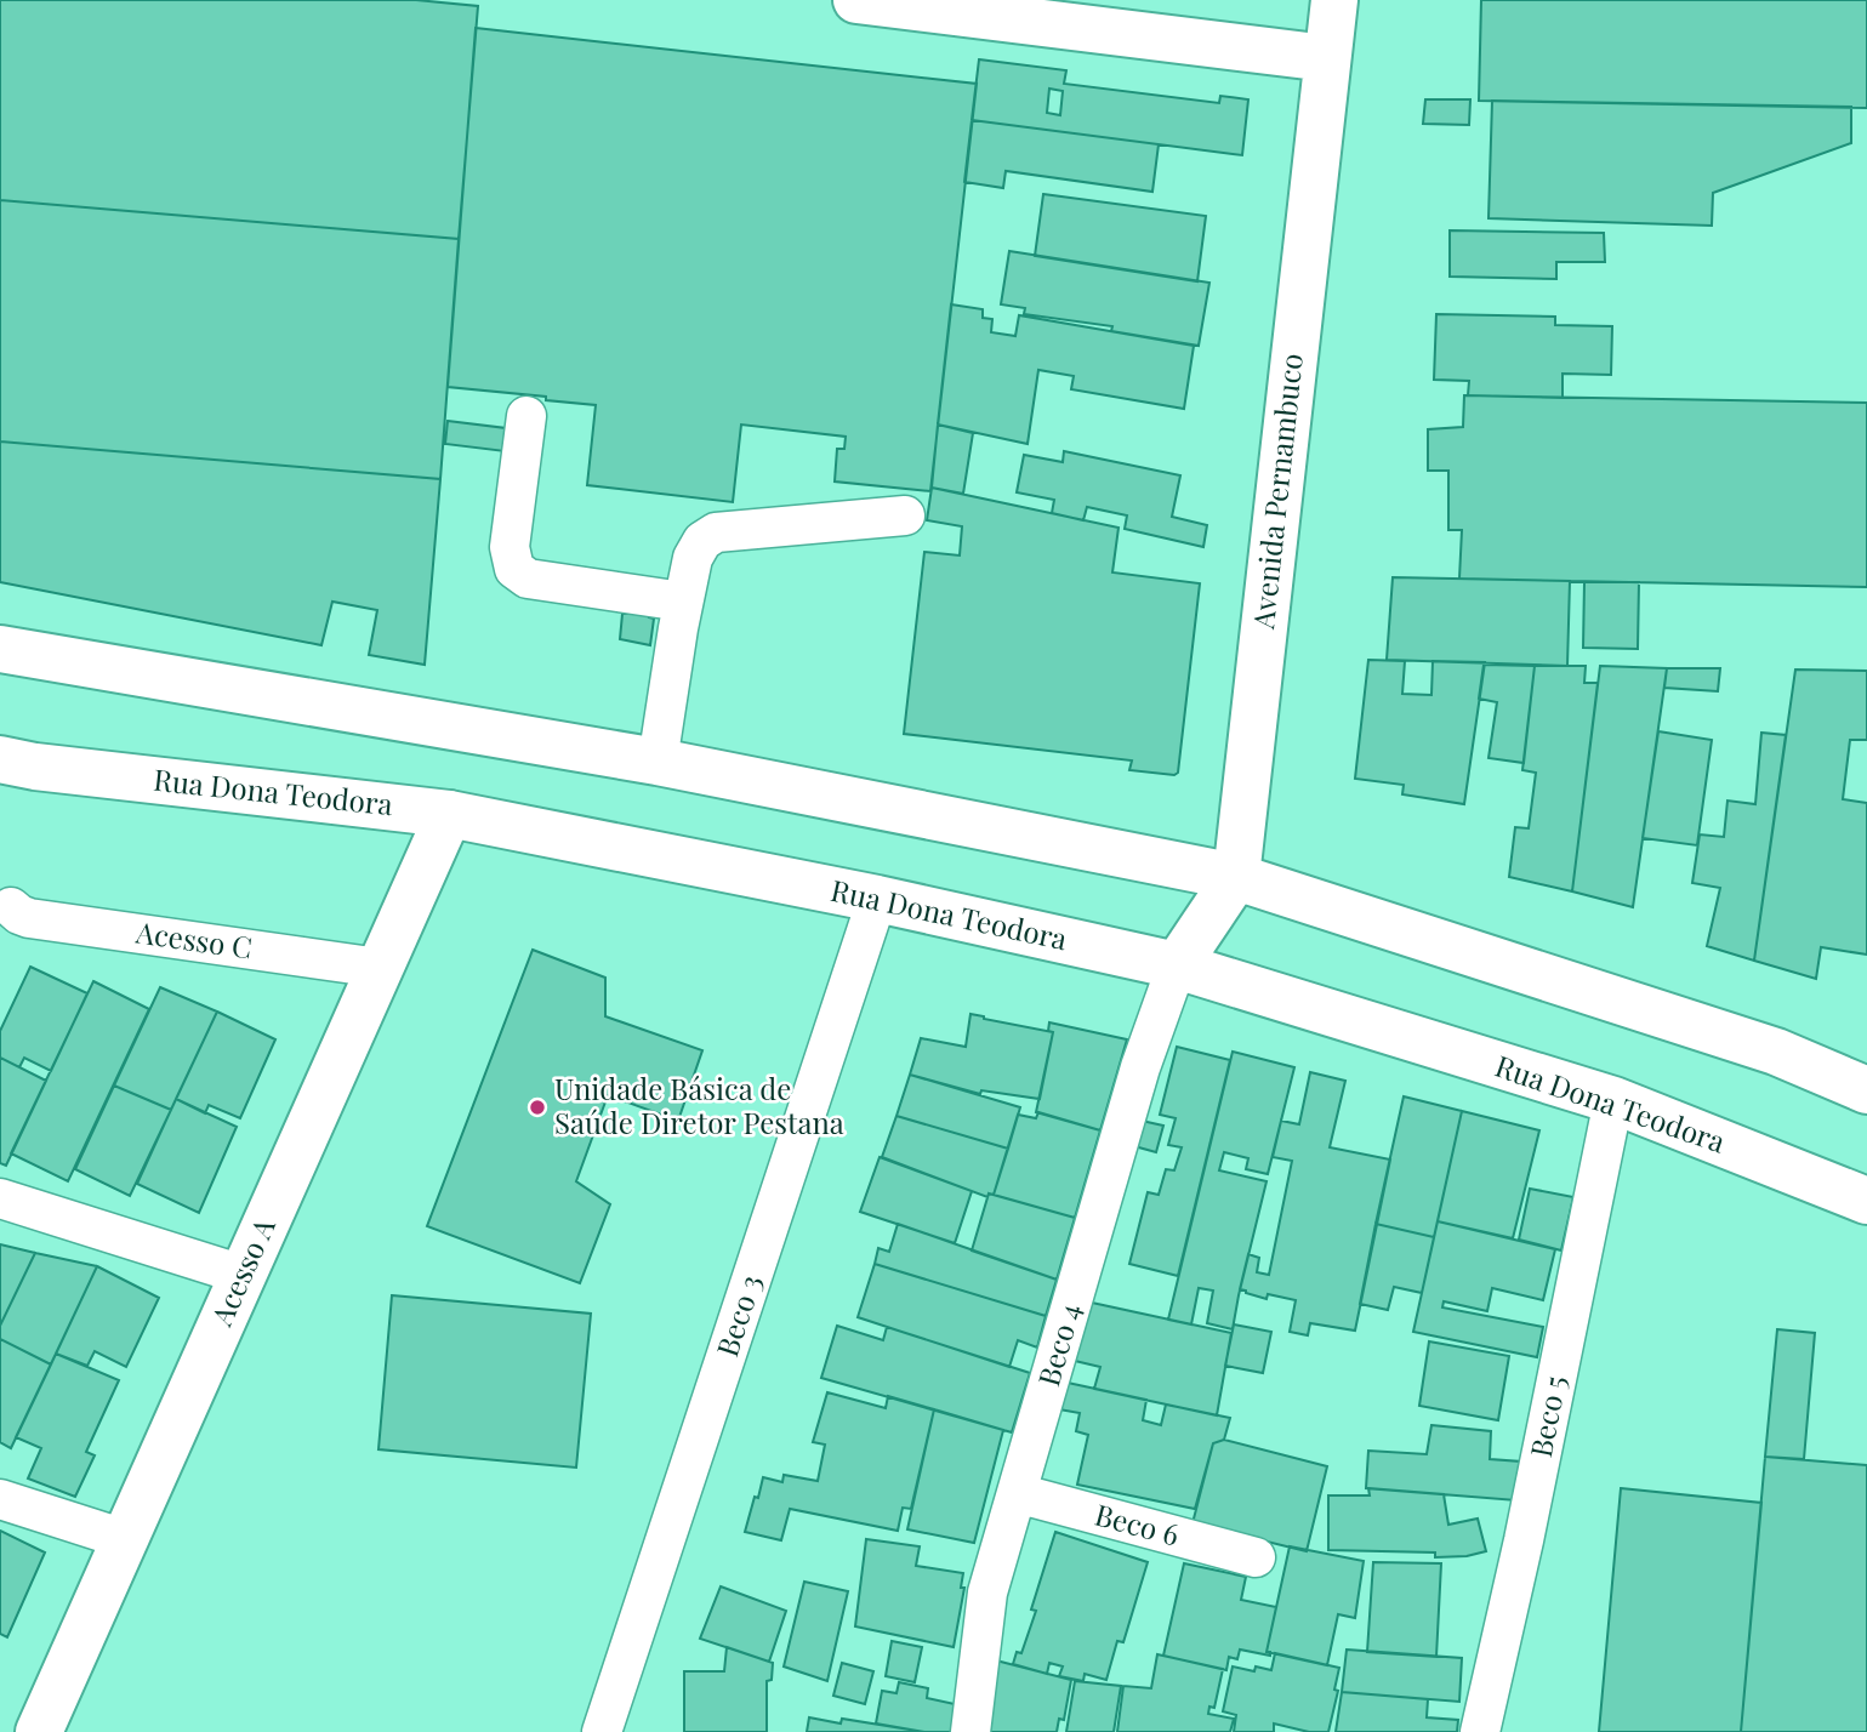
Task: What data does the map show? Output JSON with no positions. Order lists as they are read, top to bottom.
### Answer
{
  "streets": {
    "main road": ["Avenida Pernambuco", "Rua Dona Teodora", "Acesso A"],
    "lane": [
      "Acesso C",
      "Beco 3",
      "Beco 4",
      "Beco 5",
      "Beco 6"
    ]
  },
  "crossings": [
    ["Avenida Pernambuco", "Rua Dona Teodora"],
    ["Avenida Pernambuco", "Beco 4"],
    ["Rua Dona Teodora", "Acesso A"],
    ["Rua Dona Teodora", "Beco 3"],
    ["Rua Dona Teodora", "Beco 4"],
    ["Rua Dona Teodora", "Beco 5"],
    ["Acesso C", "Acesso A"],
    ["Beco 4", "Beco 6"]
  ],
  "places": ["Unidade Básica de Saúde Diretor Pestana"]
}
